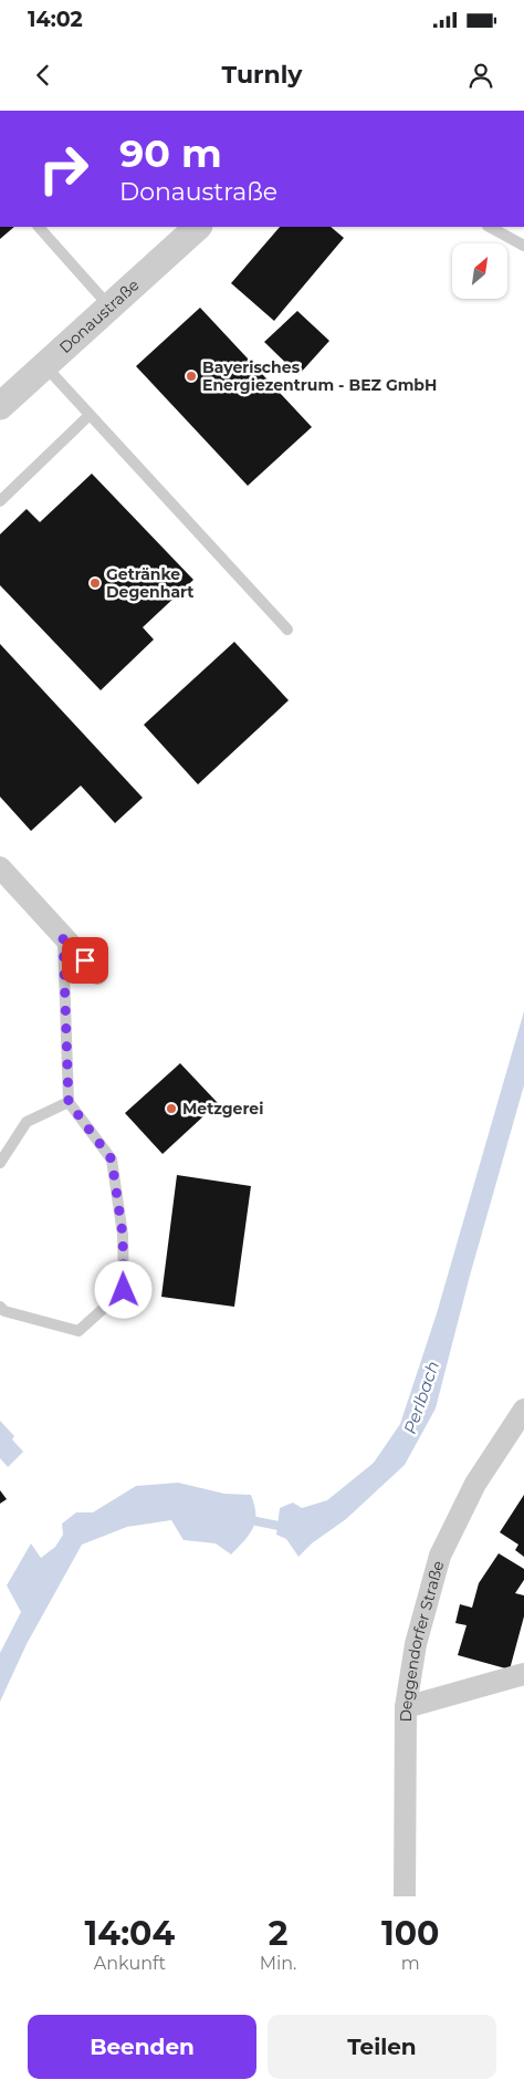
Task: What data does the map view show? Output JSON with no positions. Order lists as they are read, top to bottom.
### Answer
{
  "streets": {
    "street": ["Donaustraße", "Deggendorfer Straße"]
  },
  "water": ["Perlbach"],
  "places": ["Bayerisches Energiezentrum - BEZ GmbH", "Getränke Degenhart", "Metzgerei"],
  "north": "top right",
  "page": {
    "status": "14:02",
    "header": "Turnly",
    "turn": ["90 m", "Donaustraße"],
    "eta": [
      "14:04",
      "Ankunft",
      "2",
      "Min.",
      "100",
      "m"
    ],
    "buttons": ["Beenden", "Teilen"]
  }
}
